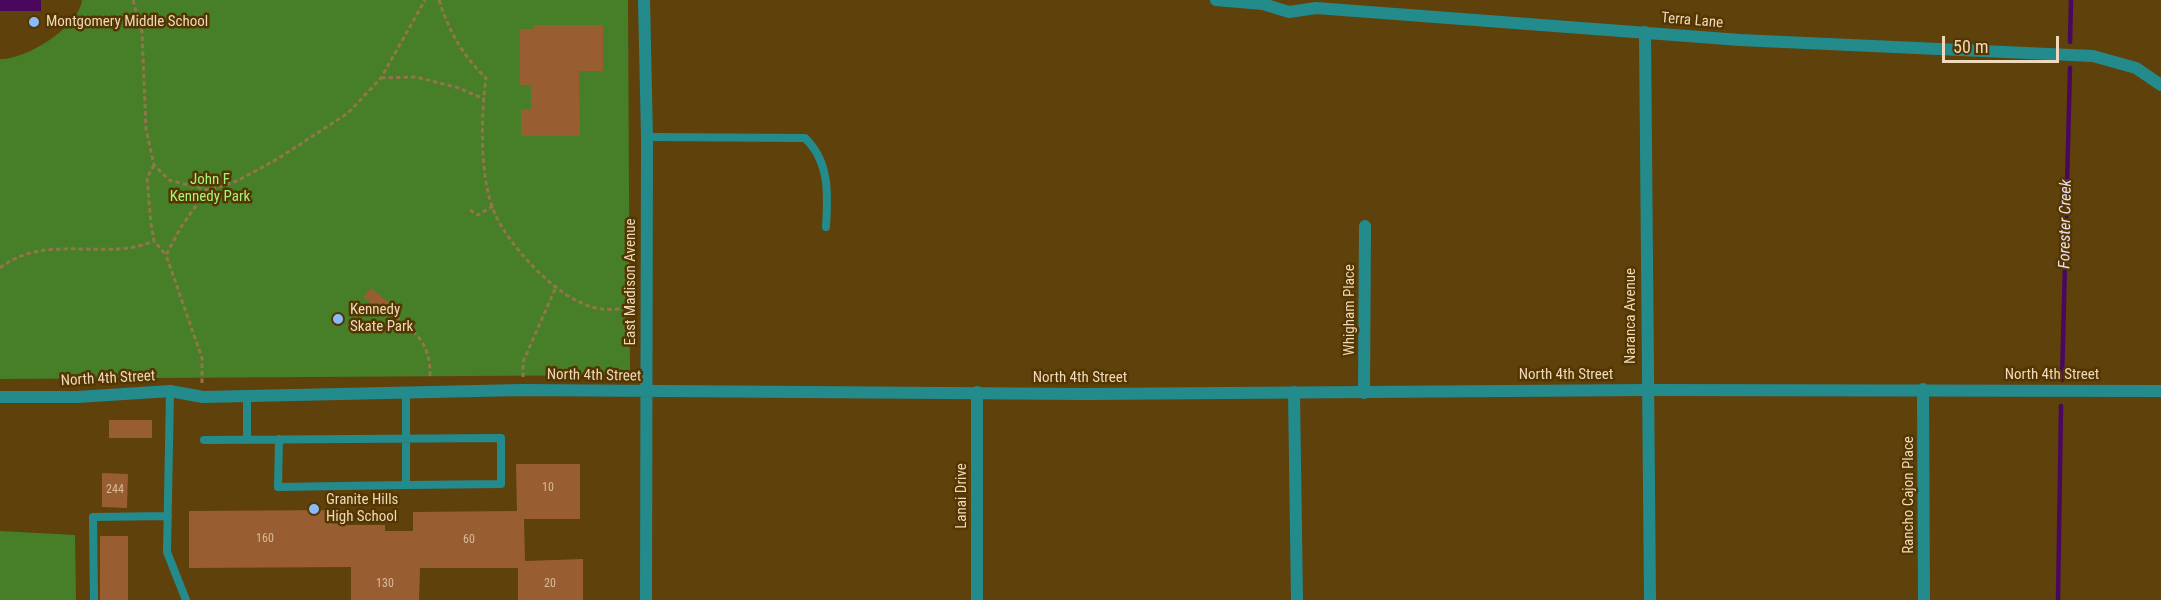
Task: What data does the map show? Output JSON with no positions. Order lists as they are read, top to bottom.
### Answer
{
  "streets": {
    "street": [
      "Terra Lane",
      "East Madison Avenue",
      "Whigham Place",
      "Naranca Avenue",
      "North 4th Street",
      "Rancho Cajon Place",
      "Lanai Drive"
    ]
  },
  "crossings": [
    ["Terra Lane", "Naranca Avenue"],
    ["East Madison Avenue", "North 4th Street"],
    ["Whigham Place", "North 4th Street"],
    ["Naranca Avenue", "North 4th Street"],
    ["North 4th Street", "Rancho Cajon Place"],
    ["North 4th Street", "Lanai Drive"]
  ],
  "water": ["Forester Creek"],
  "parks": ["John F Kennedy Park"],
  "places": ["Montgomery Middle School", "Kennedy Skate Park", "Granite Hills High School"],
  "house_numbers": [
    "10",
    "244",
    "160",
    "60",
    "130",
    "20"
  ],
  "scale_bar": "50 m"
}
